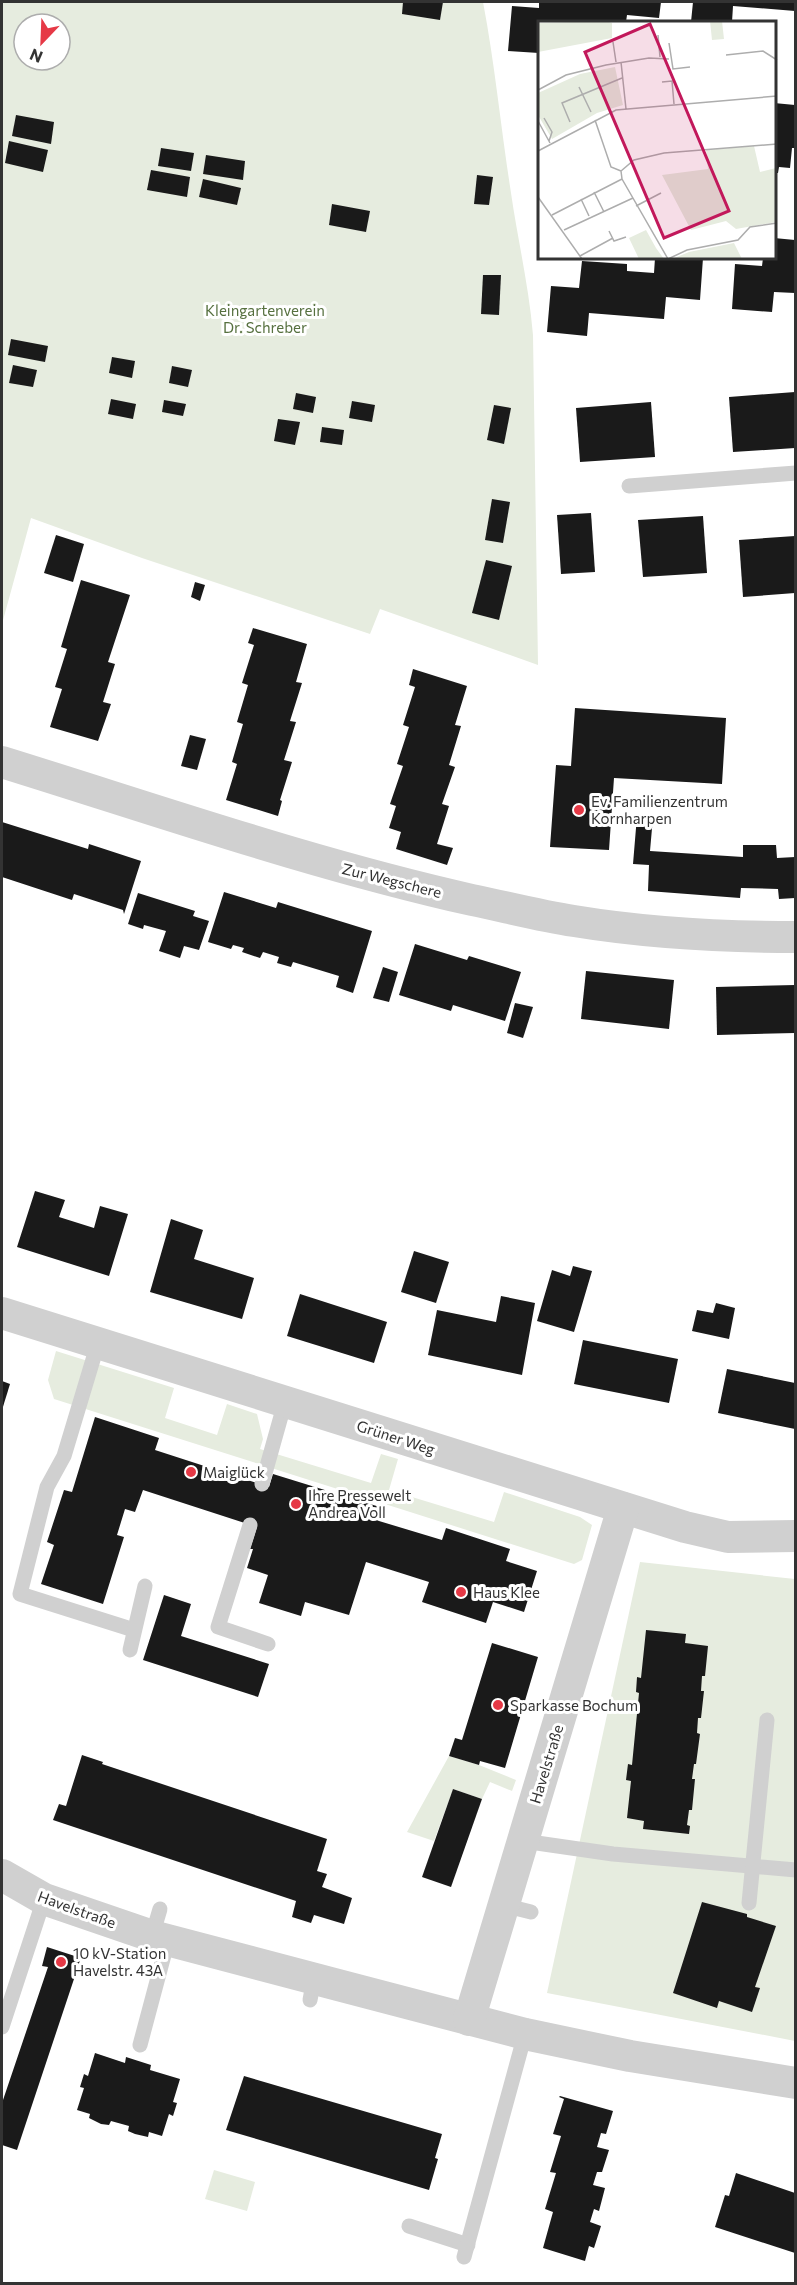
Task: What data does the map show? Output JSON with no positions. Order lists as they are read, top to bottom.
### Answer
{
  "streets": {
    "street": ["Zur Wegschere", "Grüner Weg", "Havelstraße"]
  },
  "crossings": [
    ["Grüner Weg", "Havelstraße"]
  ],
  "parks": ["Kleingartenverein Dr. Schreber"],
  "places": [
    "Ev. Familienzentrum Kornharpen",
    "Maiglück",
    "Ihre Pressewelt Andrea Voll",
    "Haus Klee",
    "Sparkasse Bochum",
    "10 kV-Station Havelstr. 43A"
  ],
  "north": "bottom left"
}
